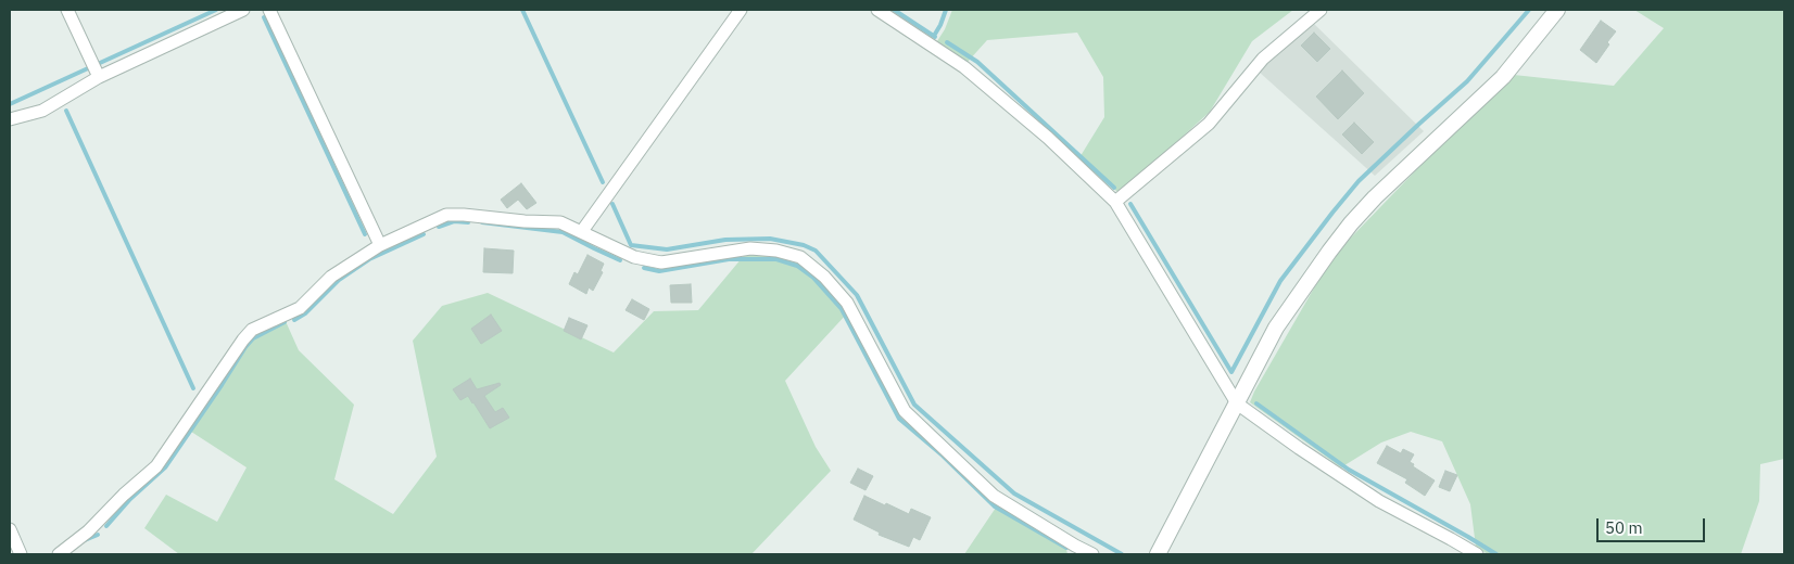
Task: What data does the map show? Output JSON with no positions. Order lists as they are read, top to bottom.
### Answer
{
  "scale_bar": "50 m"
}
